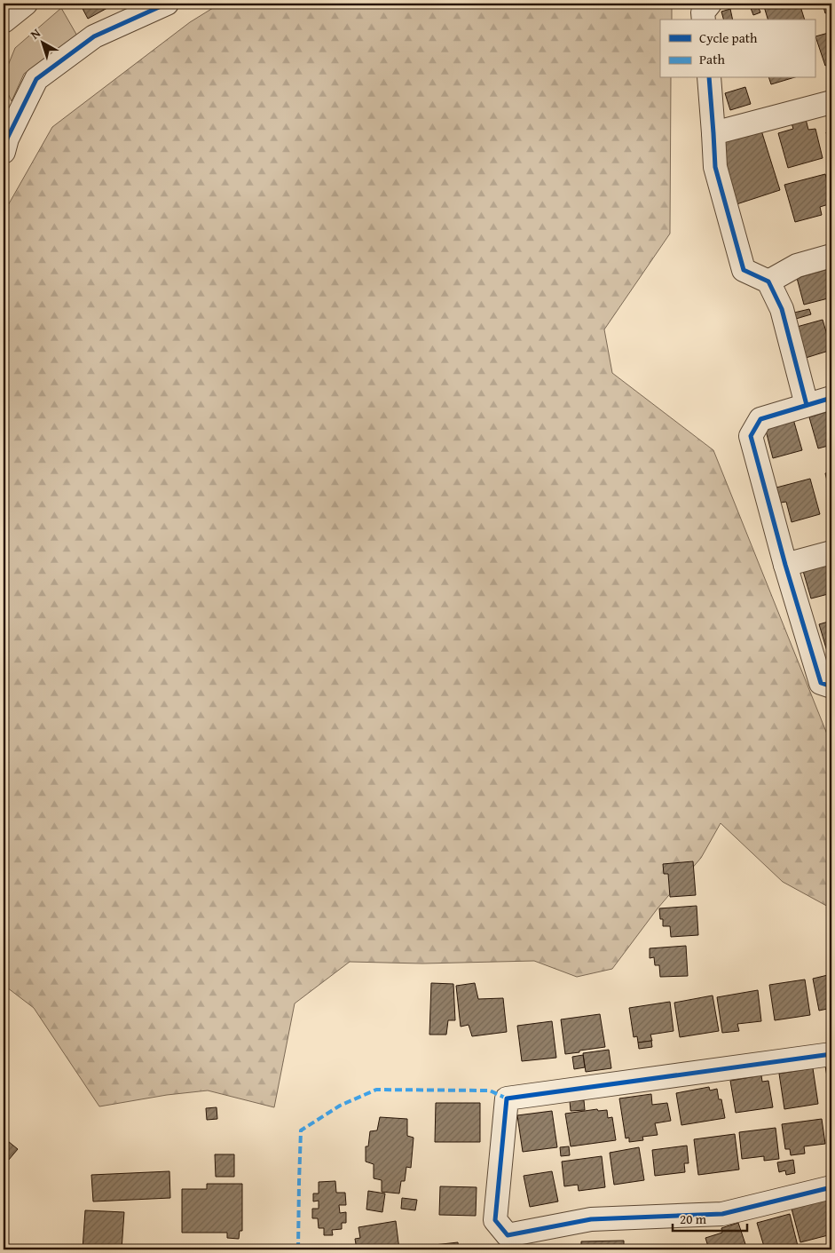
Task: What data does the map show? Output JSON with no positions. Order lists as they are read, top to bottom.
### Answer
{
  "legend": ["Cycle path", "Path"],
  "scale_bar": "20 m",
  "north": "top left"
}
